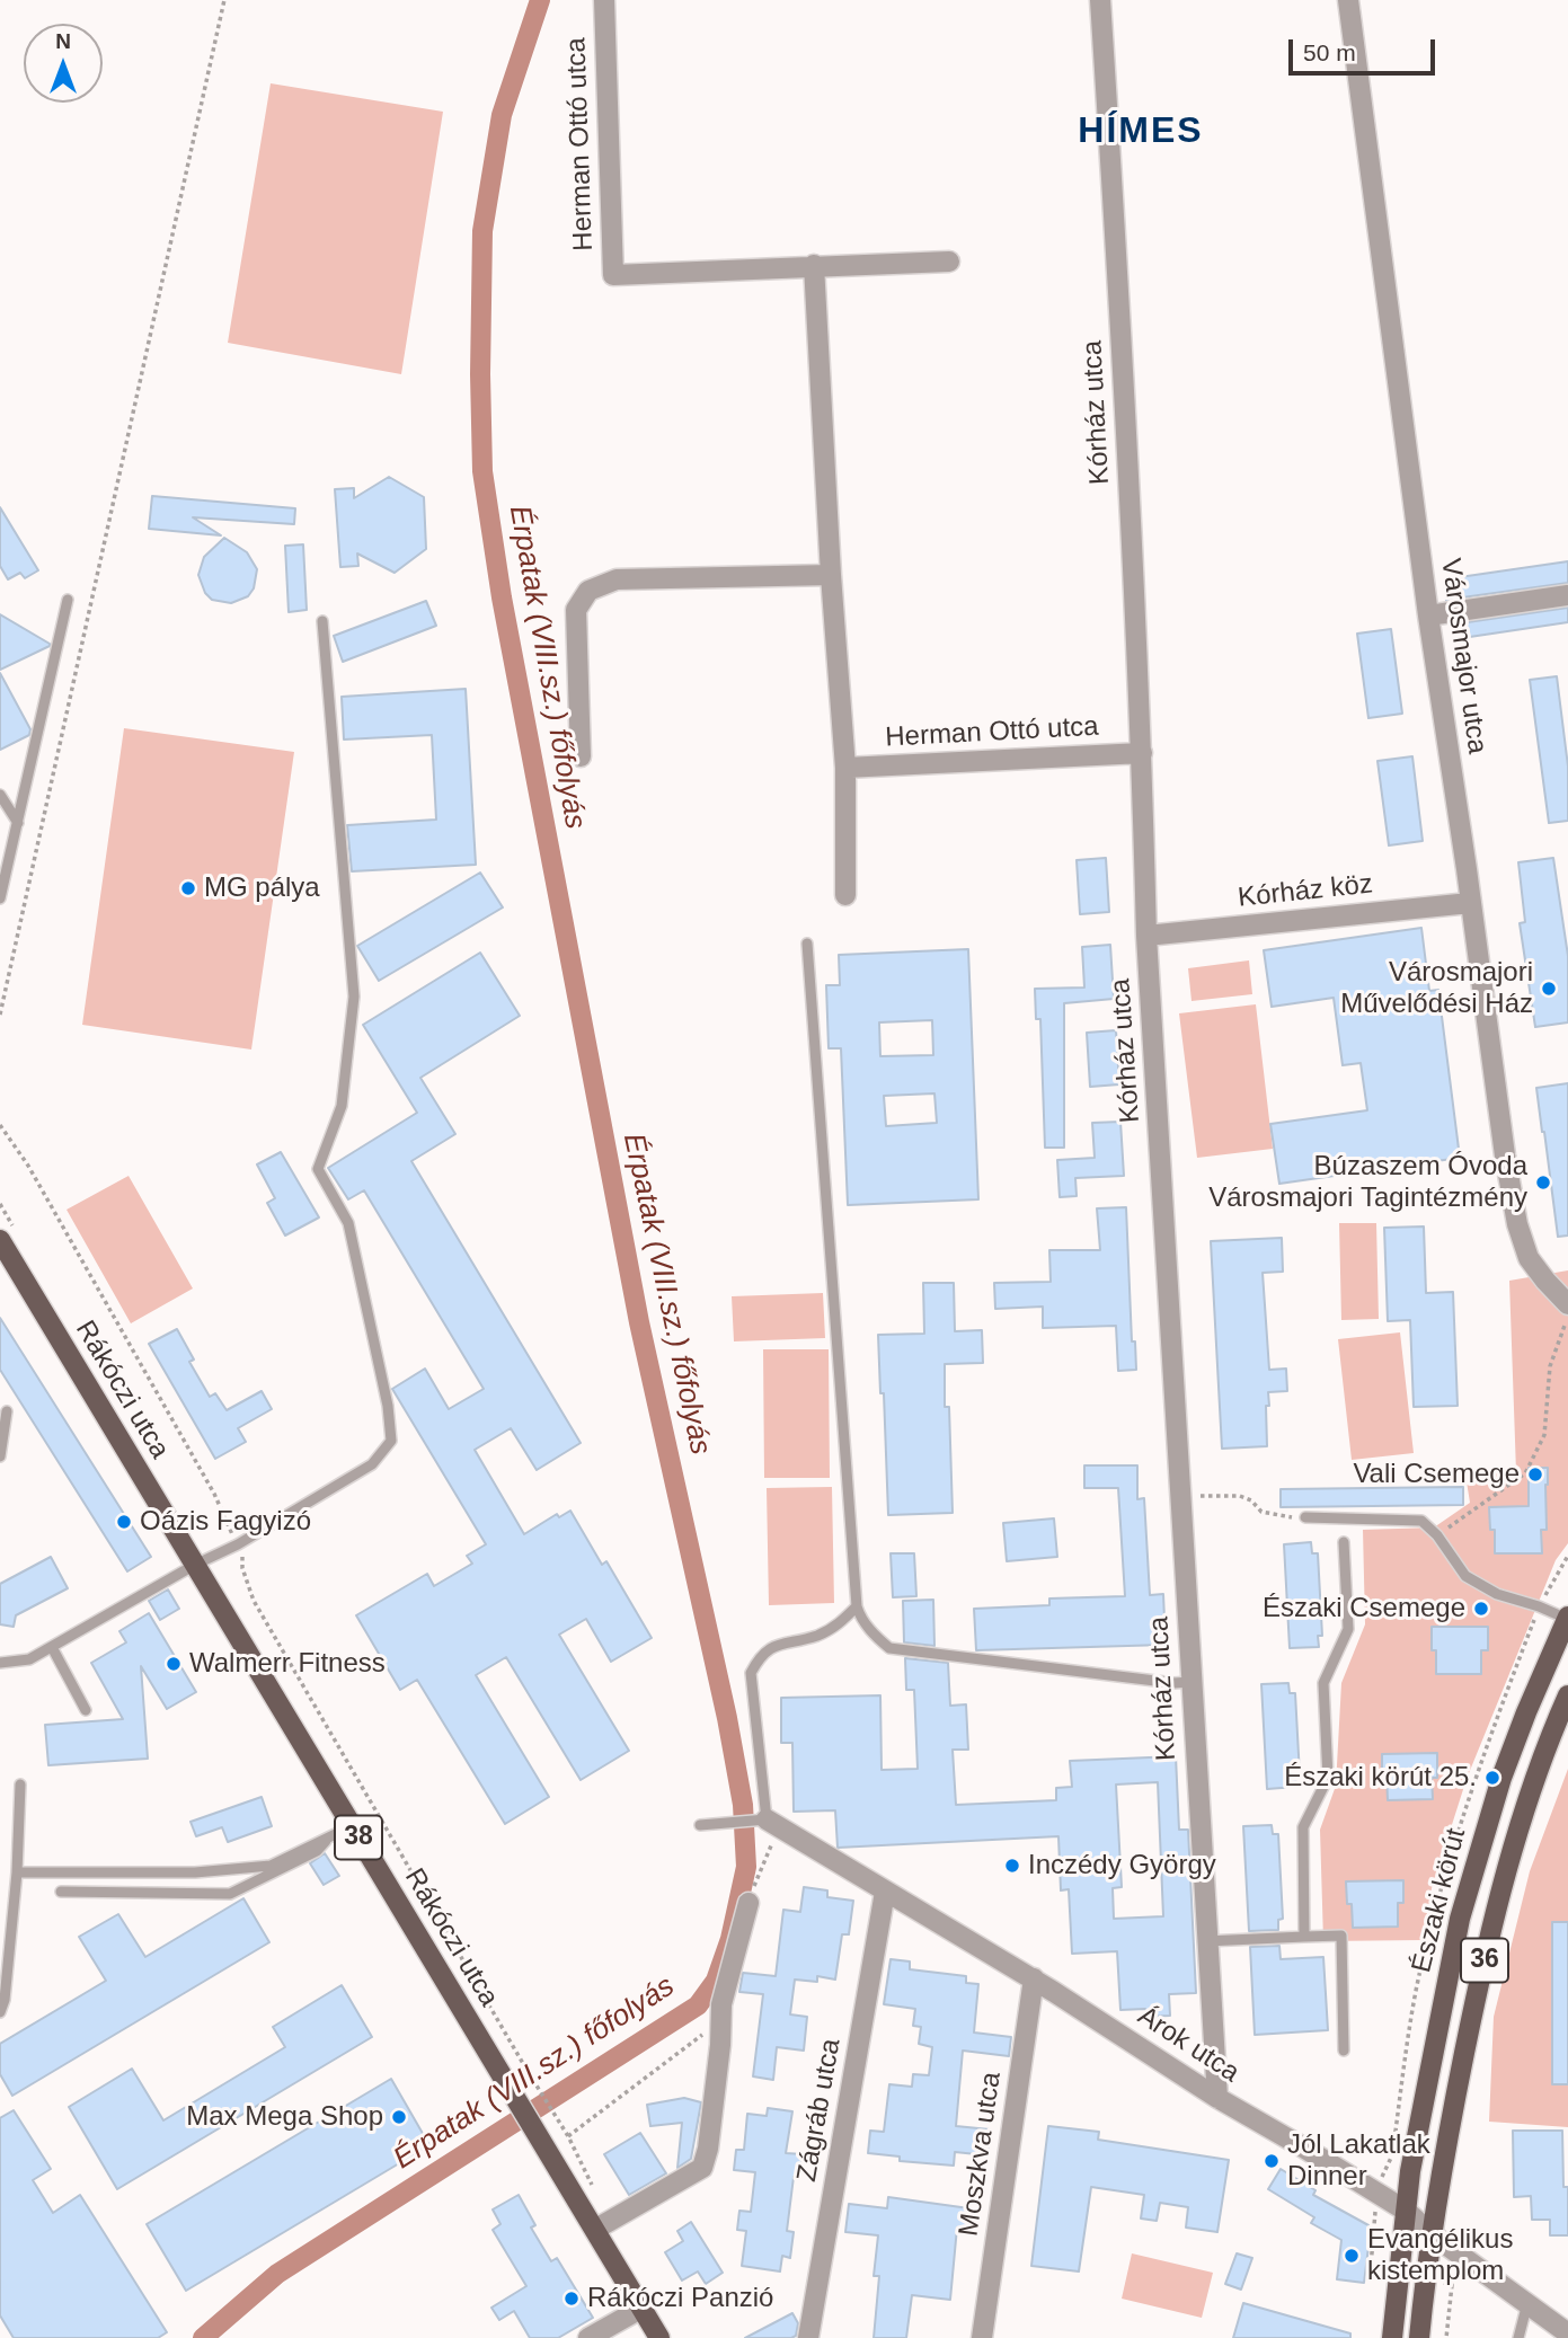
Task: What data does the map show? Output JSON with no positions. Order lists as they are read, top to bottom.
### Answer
{
  "streets": {
    "main road": [
      "Rákóczi utca",
      "38",
      "Északi körút",
      "36"
    ],
    "street": [
      "Herman Ottó utca",
      "Kórház utca",
      "Városmajor utca",
      "Kórház köz",
      "Árok utca",
      "Zágráb utca",
      "Moszkva utca"
    ]
  },
  "crossings": [
    ["Herman Ottó utca", "Kórház utca"],
    ["Kórház utca", "Kórház köz"],
    ["Kórház utca", "Árok utca"],
    ["Városmajor utca", "Kórház köz"],
    ["Északi körút", "36"],
    ["Északi körút", "Árok utca"],
    ["36", "Árok utca"],
    ["Árok utca", "Zágráb utca"],
    ["Árok utca", "Moszkva utca"]
  ],
  "districts": ["HÍMES"],
  "water": ["Érpatak (VIII.sz.) főfolyás"],
  "places": [
    "MG pálya",
    "Városmajori Művelődési Ház",
    "Búzaszem Óvoda Városmajori Tagintézmény",
    "Vali Csemege",
    "Oázis Fagyizó",
    "Északi Csemege",
    "Walmerr Fitness",
    "Északi körút 25.",
    "Inczédy György",
    "Max Mega Shop",
    "Jól Lakatlak Dinner",
    "Evangélikus kistemplom",
    "Rákóczi Panzió"
  ],
  "scale_bar": "50 m",
  "north": "top"
}
